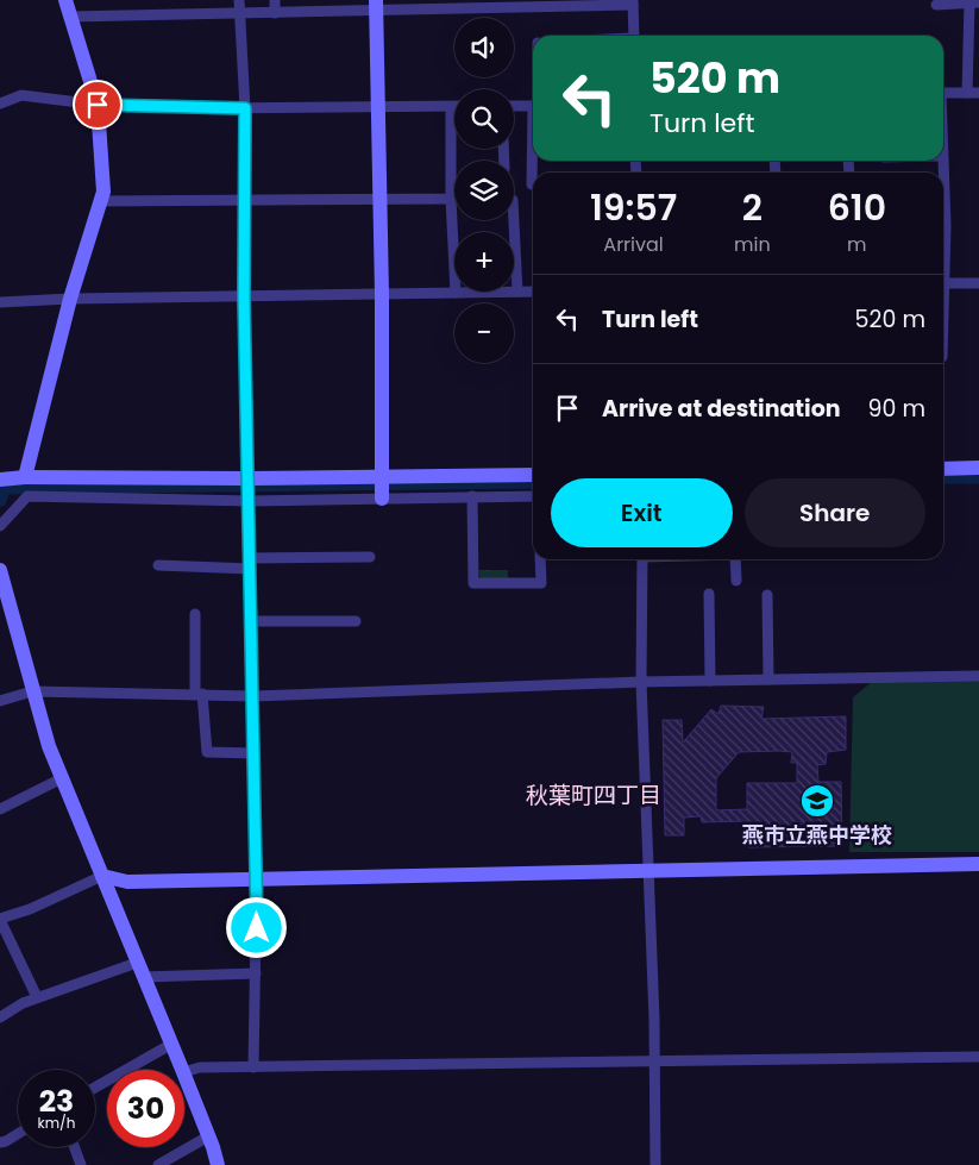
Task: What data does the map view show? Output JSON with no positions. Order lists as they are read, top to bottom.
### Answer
{
  "districts": ["秋葉町四丁目"],
  "places": {
    "school or university": ["燕市立燕中学校"]
  },
  "page": {
    "map_buttons": ["+", "−"],
    "turn": ["520 m", "Turn left"],
    "eta": [
      "19:57",
      "Arrival",
      "2",
      "min",
      "610",
      "m"
    ],
    "list": [
      {
        "name": "Turn left",
        "value": "520 m"
      },
      {
        "name": "Arrive at destination",
        "value": "90 m"
      }
    ],
    "buttons": ["Exit", "Share"],
    "speed": "23 km/h",
    "limit": "30"
  }
}
